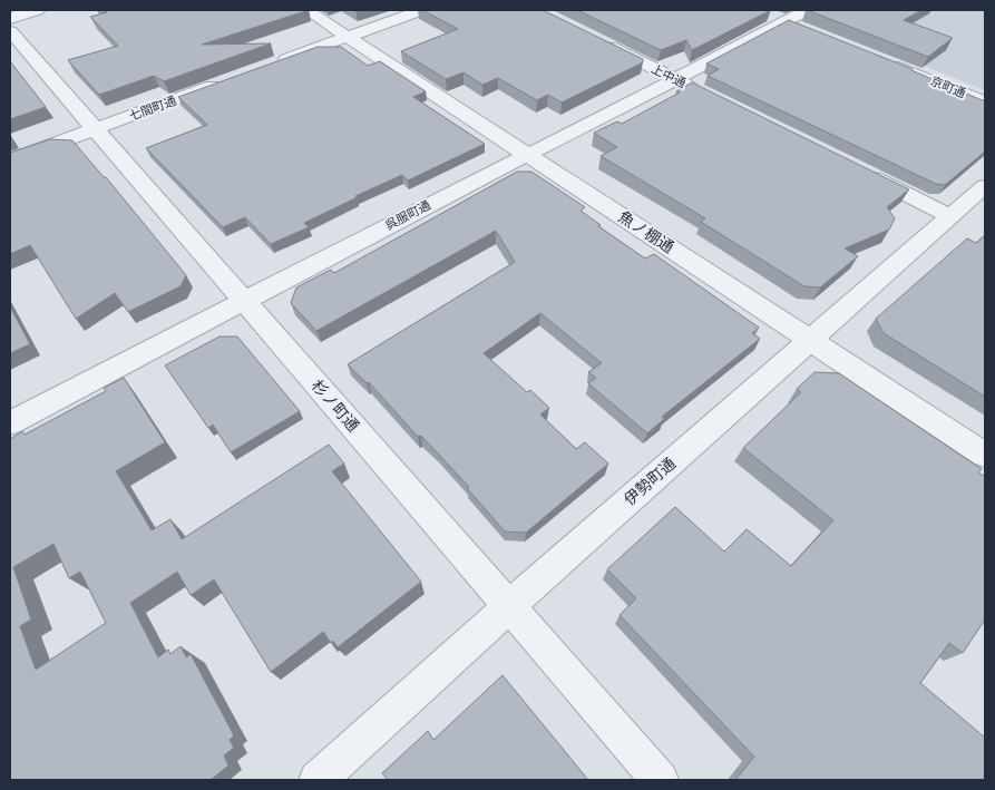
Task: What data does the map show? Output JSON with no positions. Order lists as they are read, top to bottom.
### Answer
{
  "streets": {
    "street": [
      "上中通",
      "京町通",
      "七間町通",
      "呉服町通",
      "魚ノ棚通",
      "杉ノ町通",
      "伊勢町通"
    ]
  },
  "crossings": [
    ["上中通", "呉服町通"],
    ["七間町通", "杉ノ町通"],
    ["呉服町通", "魚ノ棚通"],
    ["呉服町通", "杉ノ町通"],
    ["魚ノ棚通", "伊勢町通"],
    ["杉ノ町通", "伊勢町通"]
  ]
}
